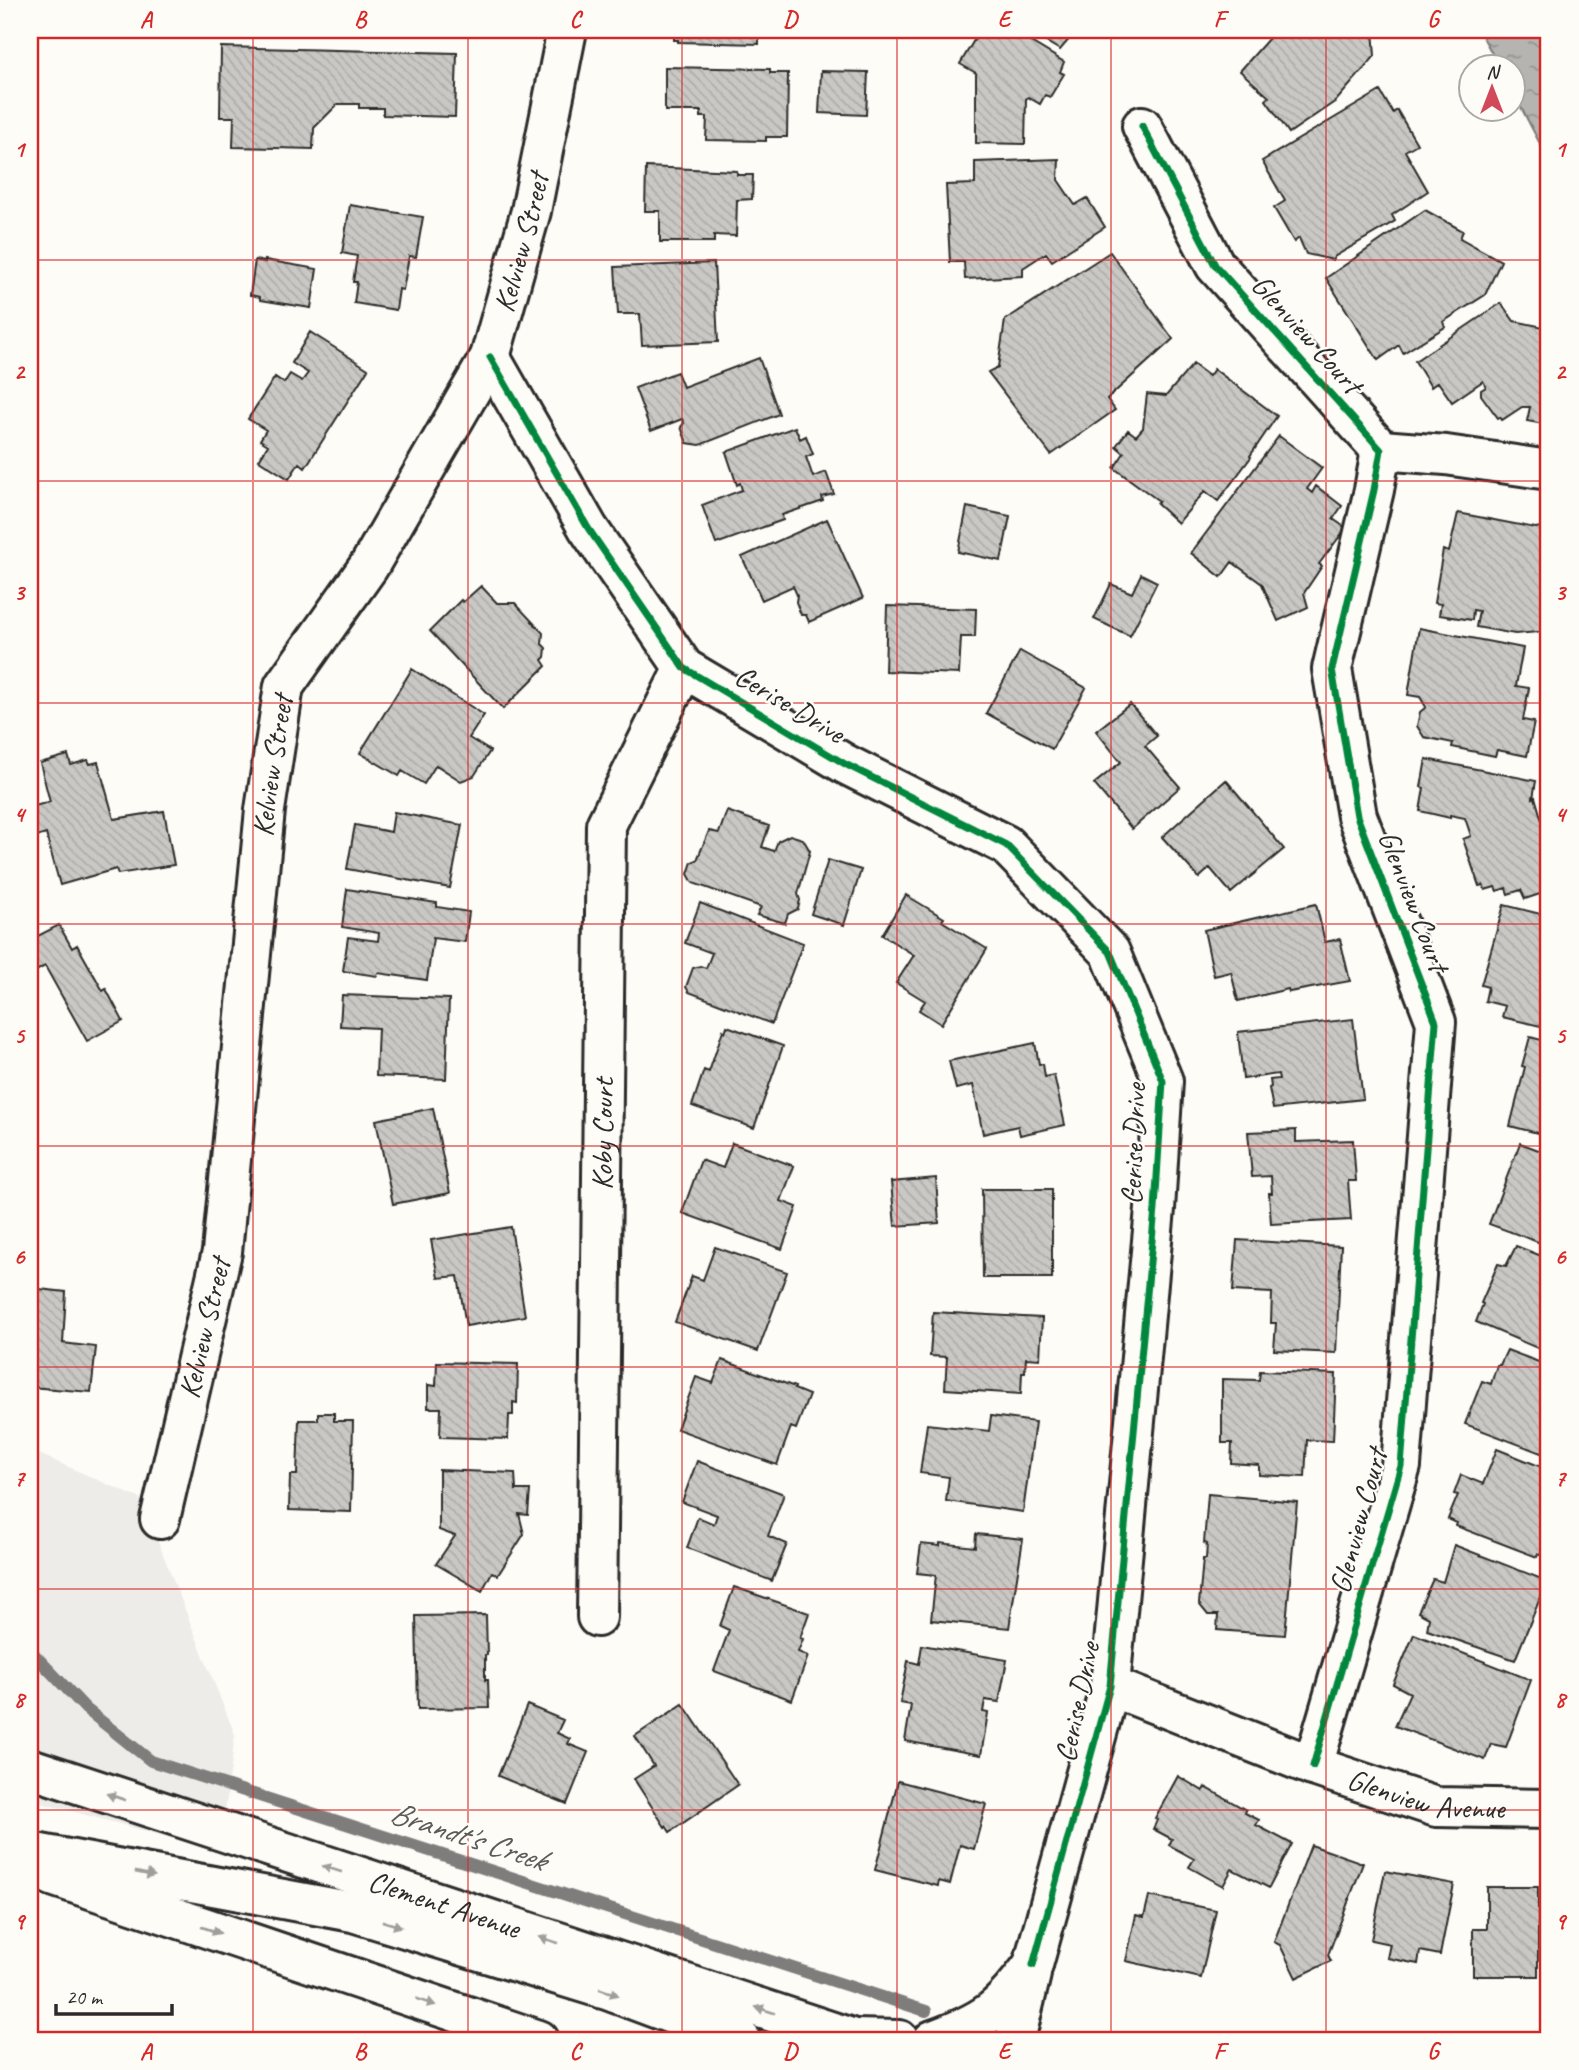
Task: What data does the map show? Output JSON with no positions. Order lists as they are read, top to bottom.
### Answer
{
  "streets": {
    "street": [
      "Kelview Street",
      "Glenview Court",
      "Cerise Drive",
      "Koby Court",
      "Glenview Avenue",
      "Clement Avenue"
    ]
  },
  "crossings": [
    ["Kelview Street", "Cerise Drive"],
    ["Glenview Court", "Glenview Avenue"],
    ["Cerise Drive", "Koby Court"],
    ["Cerise Drive", "Glenview Avenue"]
  ],
  "water": ["Brandt's Creek"],
  "scale_bar": "20 m",
  "north": "top",
  "grid": {
    "columns": [
      "A",
      "B",
      "C",
      "D",
      "E",
      "F",
      "G"
    ],
    "rows": [
      "1",
      "2",
      "3",
      "4",
      "5",
      "6",
      "7",
      "8",
      "9"
    ]
  }
}
